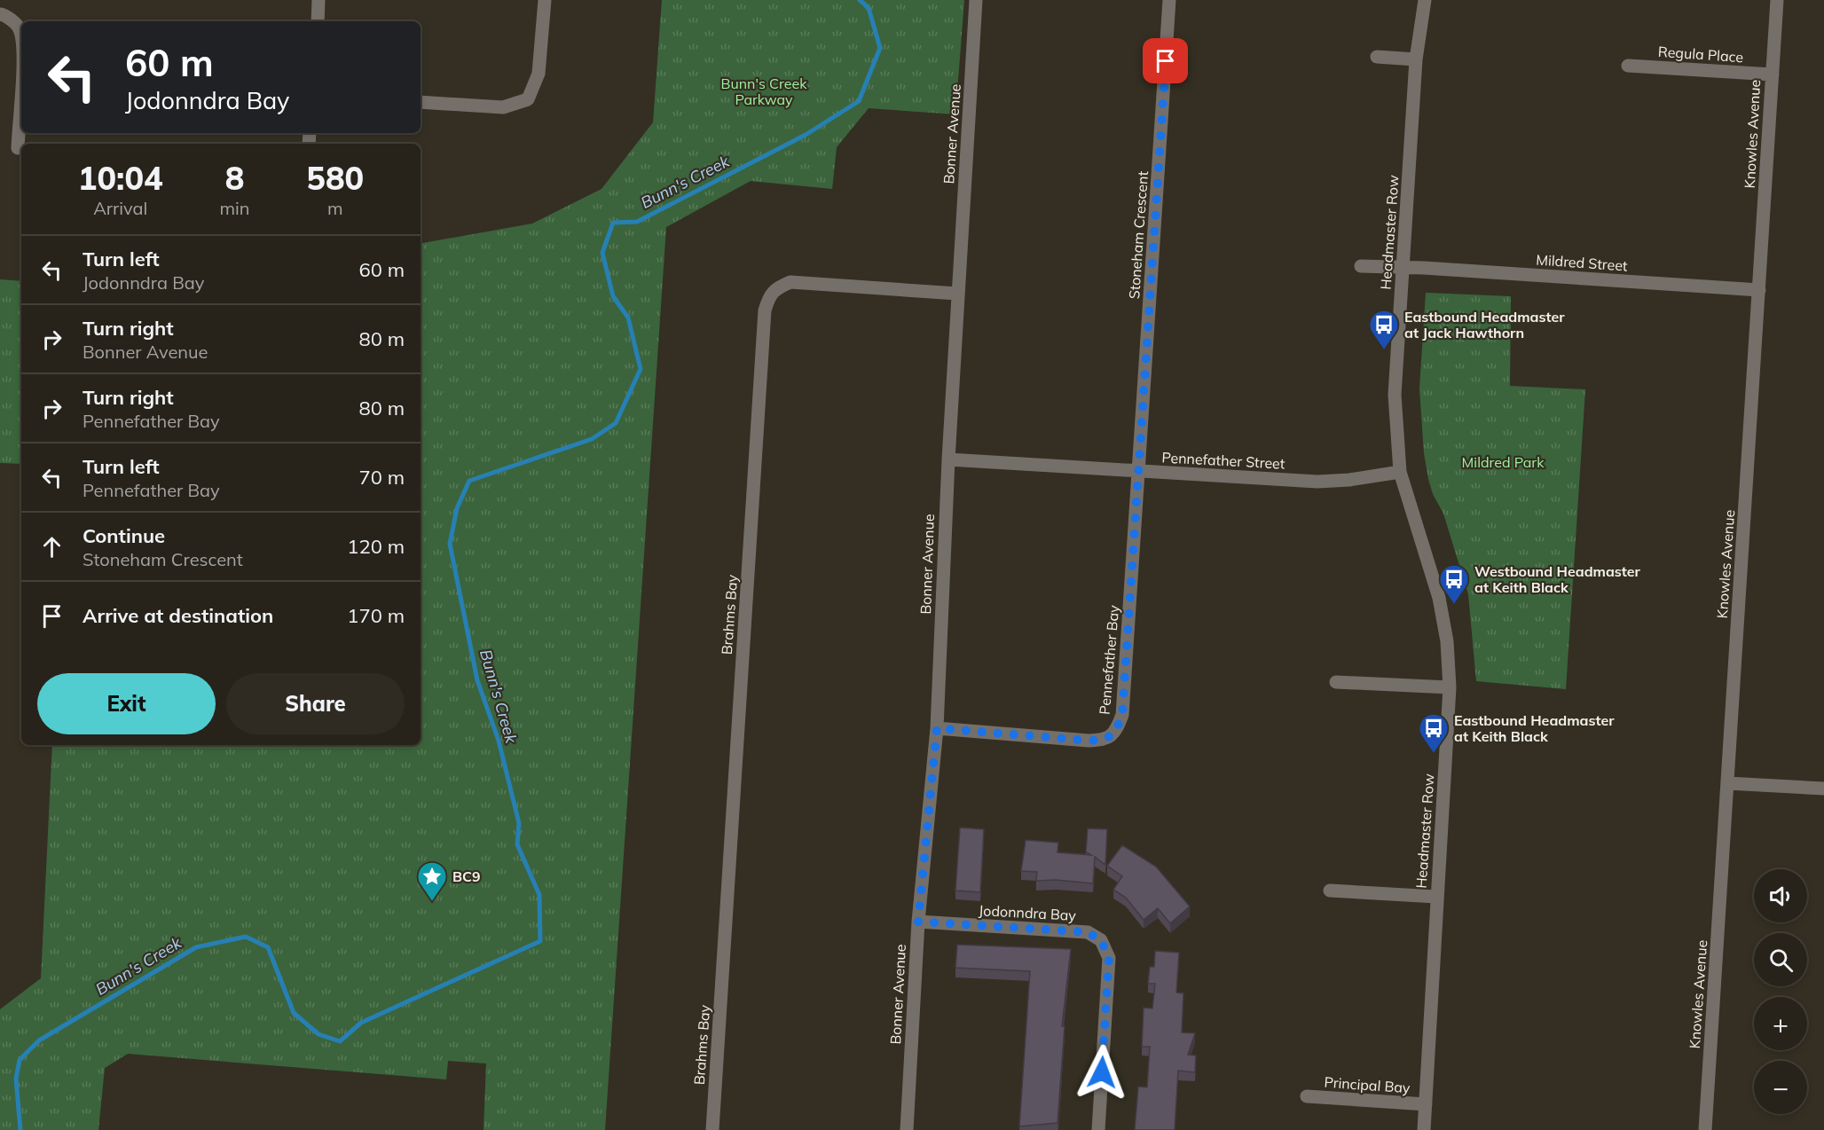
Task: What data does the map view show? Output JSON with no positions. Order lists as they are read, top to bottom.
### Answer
{
  "streets": {
    "street": [
      "Regula Place",
      "Bonner Avenue",
      "Knowles Avenue",
      "Headmaster Row",
      "Stoneham Crescent",
      "Mildred Street",
      "Pennefather Street",
      "Brahms Bay",
      "Pennefather Bay",
      "Jodonndra Bay",
      "Principal Bay"
    ]
  },
  "crossings": [
    ["Regula Place", "Knowles Avenue"],
    ["Bonner Avenue", "Pennefather Street"],
    ["Bonner Avenue", "Brahms Bay"],
    ["Bonner Avenue", "Pennefather Bay"],
    ["Bonner Avenue", "Jodonndra Bay"],
    ["Knowles Avenue", "Mildred Street"],
    ["Headmaster Row", "Mildred Street"],
    ["Headmaster Row", "Pennefather Street"],
    ["Headmaster Row", "Principal Bay"],
    ["Stoneham Crescent", "Pennefather Street"],
    ["Stoneham Crescent", "Pennefather Bay"],
    ["Pennefather Street", "Pennefather Bay"]
  ],
  "water": ["Bunn's Creek"],
  "parks": ["Bunn's Creek Parkway", "Mildred Park"],
  "places": {
    "bus stop": ["Eastbound Headmaster at Jack Hawthorn", "Westbound Headmaster at Keith Black", "Eastbound Headmaster at Keith Black"],
    "place": ["BC9"]
  },
  "page": {
    "turn": ["60 m", "Jodonndra Bay"],
    "eta": [
      "10:04",
      "Arrival",
      "8",
      "min",
      "580",
      "m"
    ],
    "list": [
      {
        "name": "Turn left",
        "note": "Jodonndra Bay",
        "value": "60 m"
      },
      {
        "name": "Turn right",
        "note": "Bonner Avenue",
        "value": "80 m"
      },
      {
        "name": "Turn right",
        "note": "Pennefather Bay",
        "value": "80 m"
      },
      {
        "name": "Turn left",
        "note": "Pennefather Bay",
        "value": "70 m"
      },
      {
        "name": "Continue",
        "note": "Stoneham Crescent",
        "value": "120 m"
      },
      {
        "name": "Arrive at destination",
        "value": "170 m"
      }
    ],
    "buttons": ["Exit", "Share"],
    "map_buttons": ["+", "−"]
  }
}
